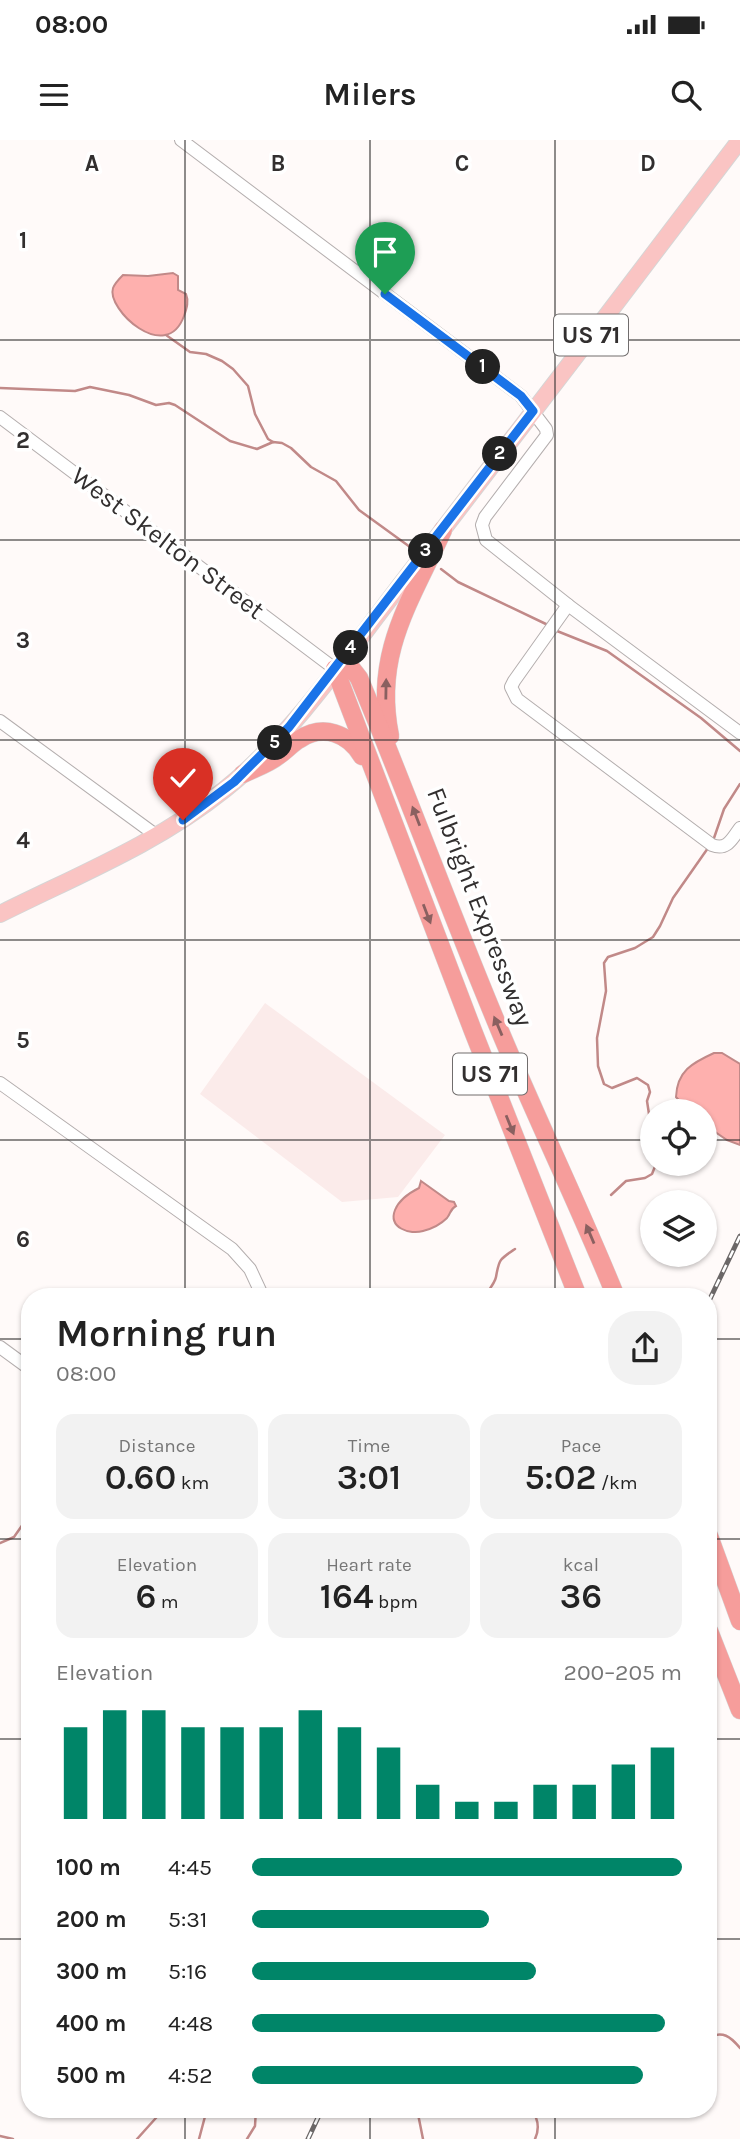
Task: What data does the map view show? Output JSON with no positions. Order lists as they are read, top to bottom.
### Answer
{
  "streets": {
    "highway": ["US 71", "Fulbright Expressway"],
    "street": ["West Skelton Street"]
  },
  "crossings": [
    ["US 71", "West Skelton Street"],
    ["US 71", "Fulbright Expressway"],
    ["West Skelton Street", "Fulbright Expressway"]
  ],
  "page": {
    "status": "08:00",
    "header": "Milers",
    "pins": [
      "1",
      "2",
      "3",
      "4",
      "5"
    ],
    "heading": ["Morning run", "08:00"],
    "stats": [
      ["Distance", "0.60 km"],
      ["Time", "3:01"],
      ["Pace", "5:02 /km"],
      ["Elevation", "6 m"],
      ["Heart rate", "164 bpm"],
      ["kcal", "36"]
    ],
    "chart": ["Elevation", "200–205 m"],
    "list": [
      {
        "name": "100 m",
        "note": "4:45"
      },
      {
        "name": "200 m",
        "note": "5:31"
      },
      {
        "name": "300 m",
        "note": "5:16"
      },
      {
        "name": "400 m",
        "note": "4:48"
      },
      {
        "name": "500 m",
        "note": "4:52"
      }
    ]
  },
  "grid": {
    "columns": [
      "A",
      "B",
      "C",
      "D"
    ],
    "rows": [
      "1",
      "2",
      "3",
      "4",
      "5",
      "6"
    ]
  }
}
